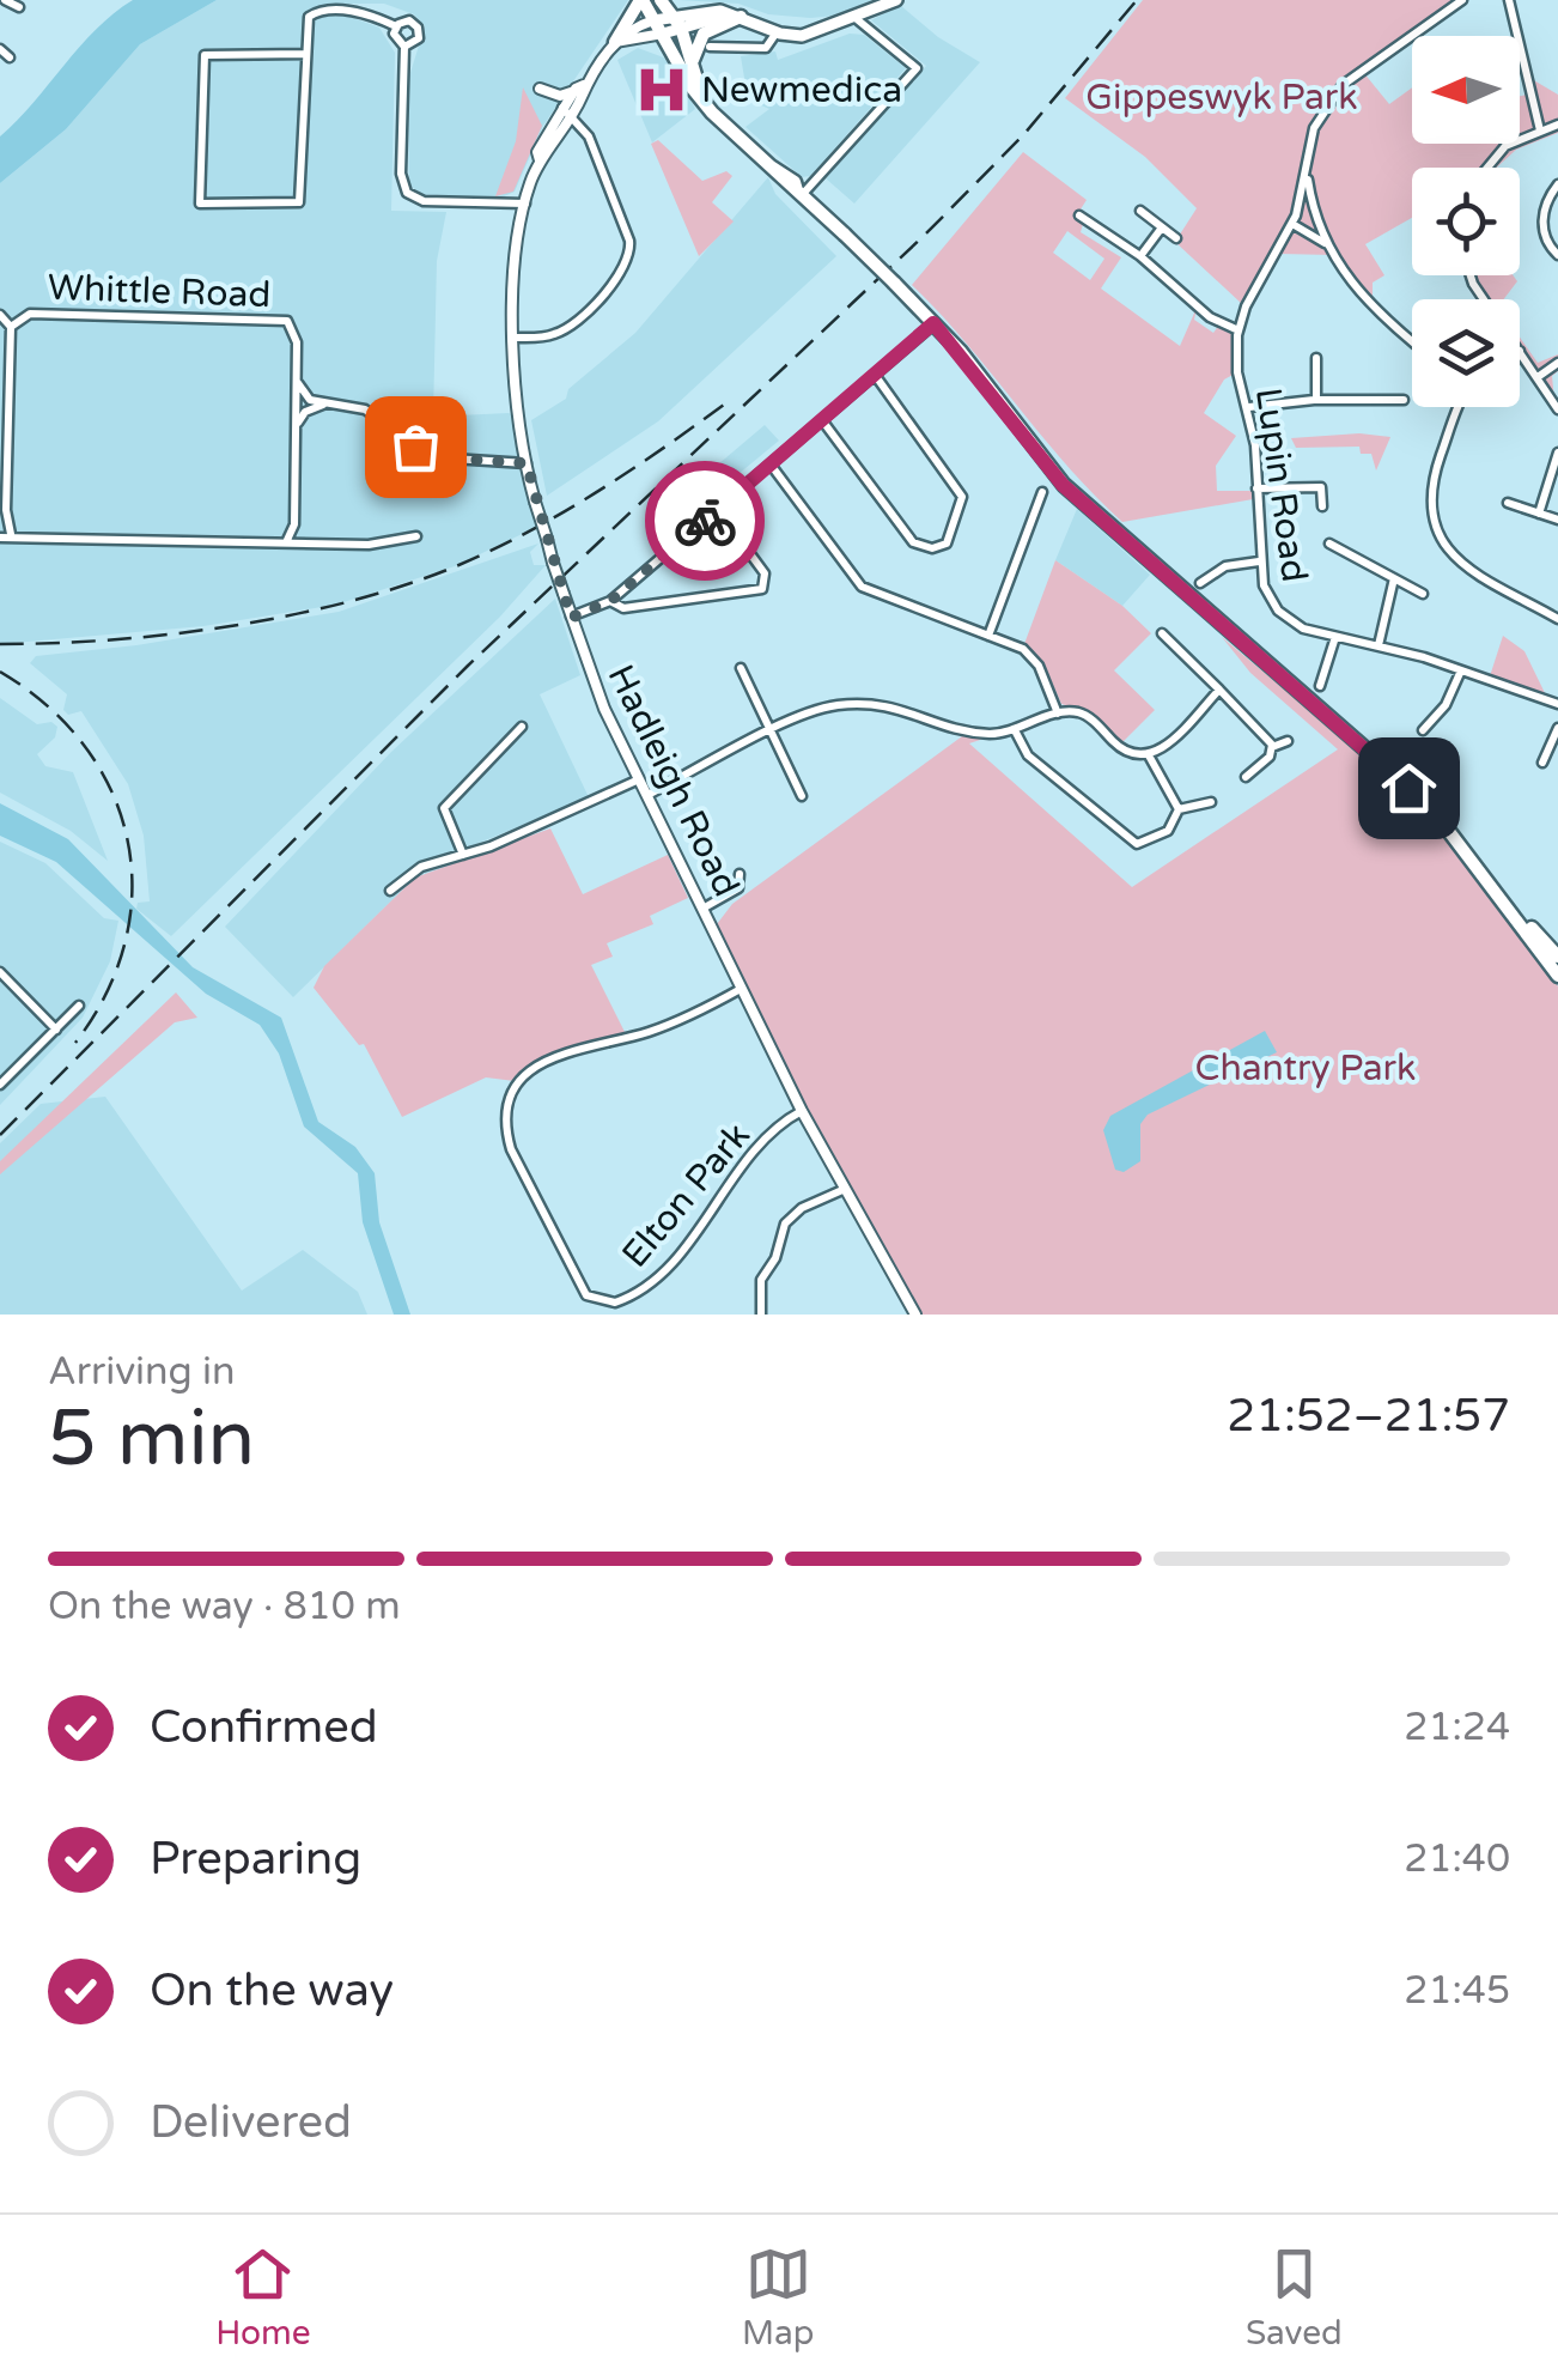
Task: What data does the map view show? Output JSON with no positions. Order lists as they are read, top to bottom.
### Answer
{
  "streets": {
    "main road": ["Hadleigh Road"],
    "street": ["Whittle Road", "Lupin Road", "Elton Park"]
  },
  "crossings": [
    ["Hadleigh Road", "Elton Park"]
  ],
  "parks": ["Gippeswyk Park", "Chantry Park"],
  "places": {
    "hospital": ["Newmedica"]
  },
  "north": "left",
  "page": {
    "heading": ["5 min", "Arriving in", "21:52–21:57"],
    "bar": "On the way · 810 m",
    "list": [
      ["Confirmed", "21:24"],
      ["Preparing", "21:40"],
      ["On the way", "21:45"],
      "Delivered"
    ],
    "tabs": ["Home", "Map", "Saved"]
  }
}
